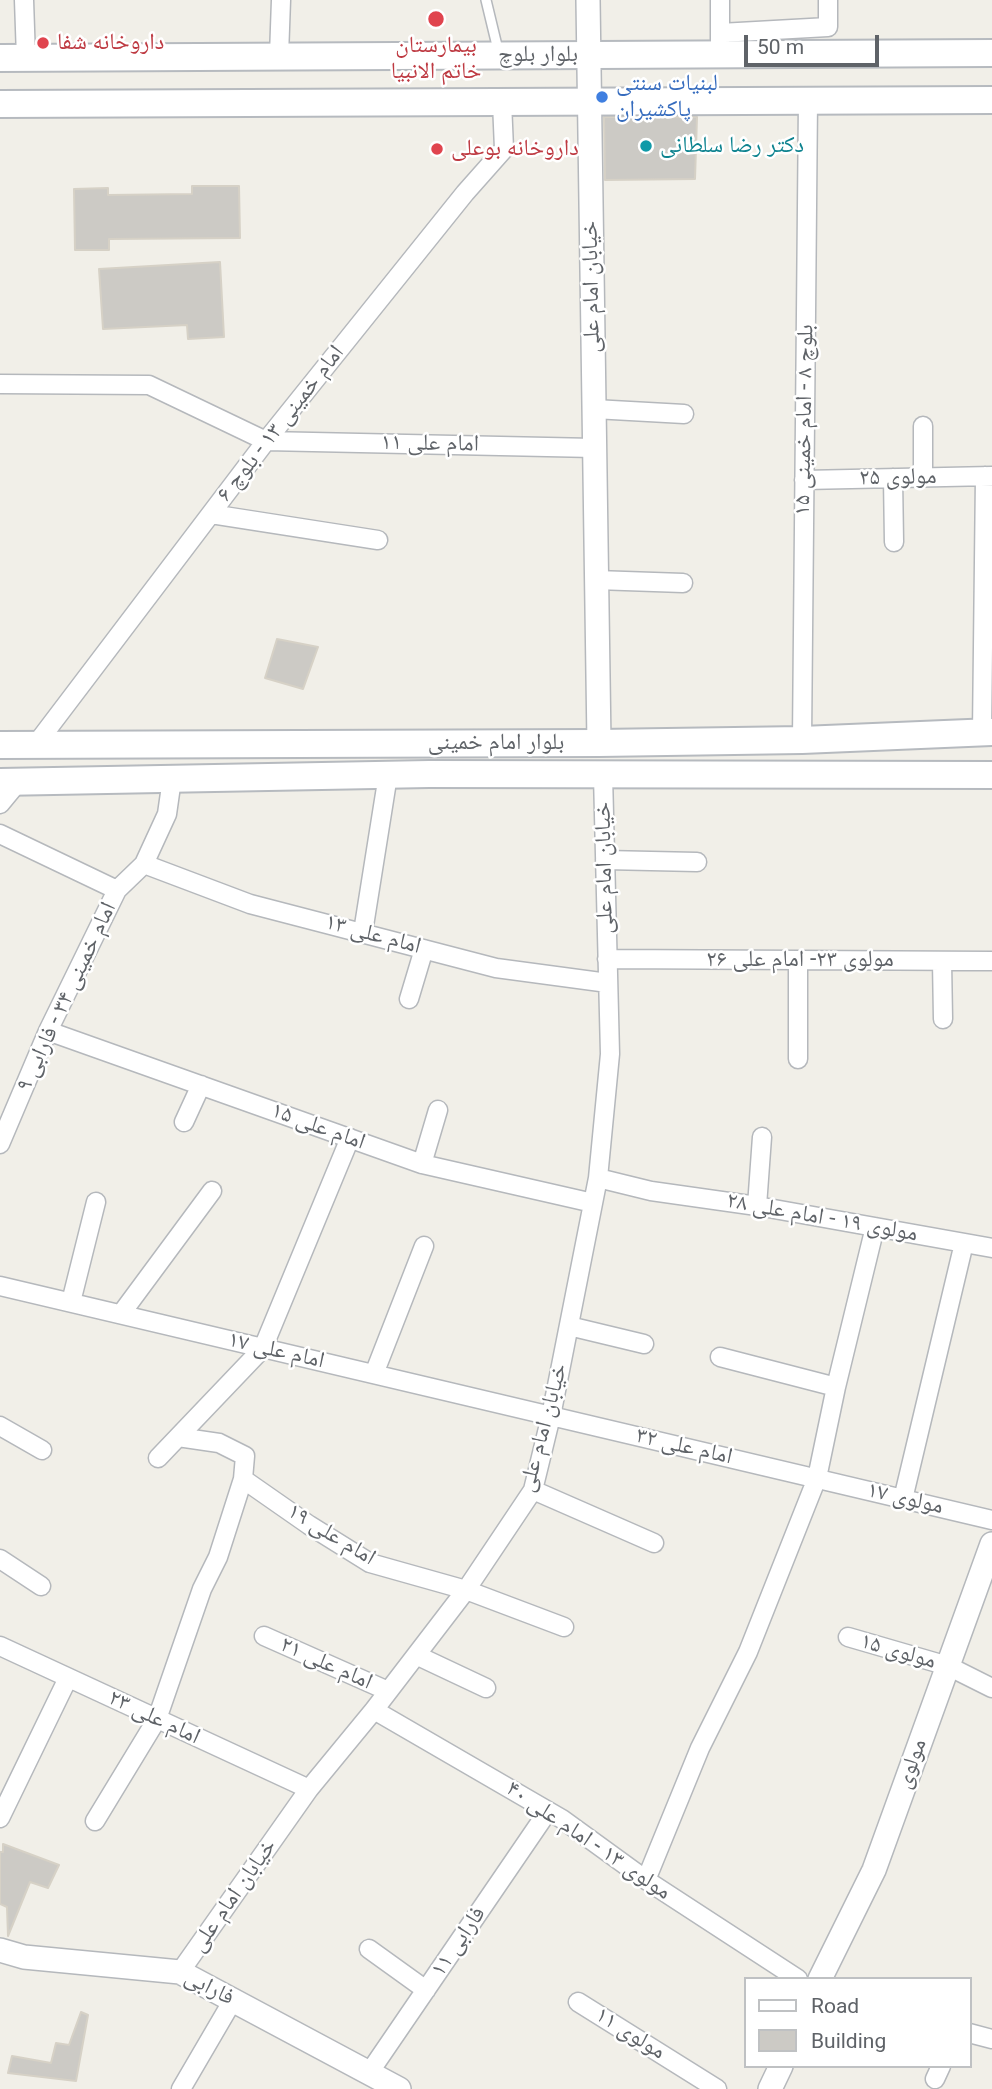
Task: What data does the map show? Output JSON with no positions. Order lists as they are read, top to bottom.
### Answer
{
  "streets": {
    "main road": ["بلوار بلوچ", "بلوار امام خمینی"],
    "street": [
      "خیابان امام علی",
      "بلوچ ۸ - امام خمینی ۱۵",
      "امام خمینی ۱۳ - بلوچ ۶",
      "امام علی ۱۱",
      "مولوی ۲۵",
      "امام علی ۱۳",
      "مولوی ۲۳- امام علی ۲۶",
      "امام خمینی ۳۴ - فارابی ۹",
      "امام علی ۱۵",
      "مولوی ۱۹ - امام علی ۲۸",
      "امام علی ۱۷",
      "امام علی ۳۲",
      "مولوی ۱۷",
      "امام علی ۱۹",
      "مولوی ۱۵",
      "امام علی ۲۱",
      "امام علی ۲۳",
      "مولوی",
      "مولوی ۱۳ - امام علی ۴۰",
      "فارابی ۱۱",
      "فارابی",
      "مولوی ۱۱"
    ]
  },
  "crossings": [
    ["بلوار بلوچ", "خیابان امام علی"],
    ["بلوار بلوچ", "بلوچ ۸ - امام خمینی ۱۵"],
    ["بلوار بلوچ", "امام خمینی ۱۳ - بلوچ ۶"],
    ["خیابان امام علی", "امام علی ۱۱"],
    ["خیابان امام علی", "بلوار امام خمینی"],
    ["خیابان امام علی", "امام علی ۱۳"],
    ["خیابان امام علی", "مولوی ۲۳- امام علی ۲۶"],
    ["خیابان امام علی", "امام علی ۱۵"],
    ["خیابان امام علی", "مولوی ۱۹ - امام علی ۲۸"],
    ["خیابان امام علی", "امام علی ۱۷"],
    ["خیابان امام علی", "امام علی ۳۲"],
    ["خیابان امام علی", "امام علی ۱۹"],
    ["خیابان امام علی", "امام علی ۲۱"],
    ["خیابان امام علی", "امام علی ۲۳"],
    ["خیابان امام علی", "مولوی ۱۳ - امام علی ۴۰"],
    ["خیابان امام علی", "فارابی"],
    ["بلوچ ۸ - امام خمینی ۱۵", "مولوی ۲۵"],
    ["بلوچ ۸ - امام خمینی ۱۵", "بلوار امام خمینی"],
    ["امام خمینی ۱۳ - بلوچ ۶", "امام علی ۱۱"],
    ["امام خمینی ۱۳ - بلوچ ۶", "بلوار امام خمینی"],
    ["بلوار امام خمینی", "امام خمینی ۳۴ - فارابی ۹"],
    ["امام علی ۱۳", "امام خمینی ۳۴ - فارابی ۹"],
    ["امام خمینی ۳۴ - فارابی ۹", "امام علی ۱۵"],
    ["امام علی ۱۷", "امام علی ۳۲"],
    ["امام علی ۳۲", "مولوی ۱۷"],
    ["مولوی ۱۵", "مولوی"],
    ["مولوی ۱۳ - امام علی ۴۰", "فارابی ۱۱"],
    ["فارابی ۱۱", "فارابی"]
  ],
  "places": [
    "بیمارستان خاتم الانبیا",
    "داروخانه شفا",
    "لبنیات سنتی پاکشیران",
    "دکتر رضا سلطانی",
    "داروخانه بوعلی"
  ],
  "legend": ["Road", "Building"],
  "scale_bar": "50 m"
}
